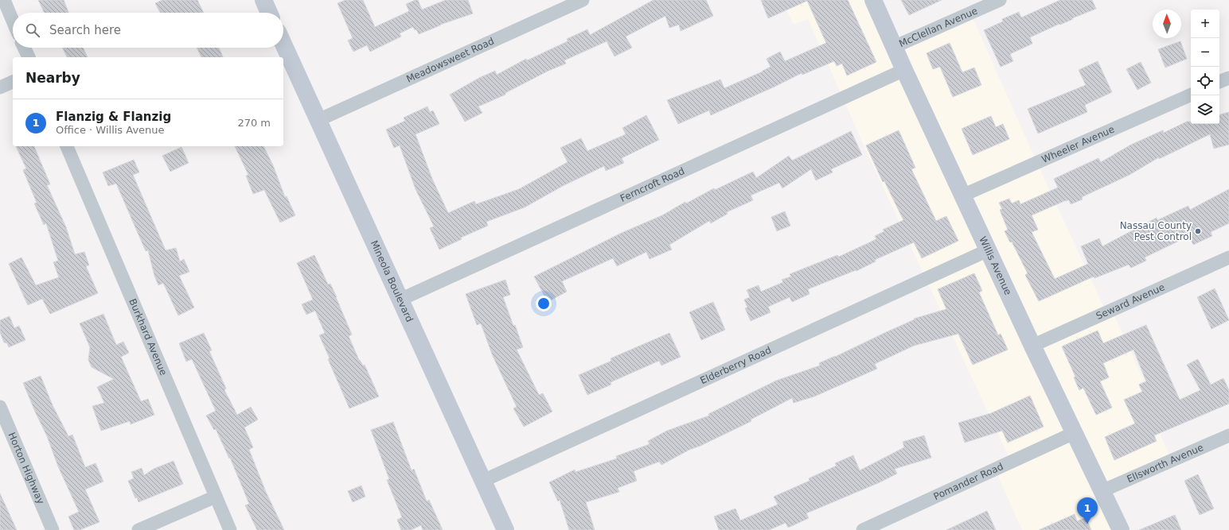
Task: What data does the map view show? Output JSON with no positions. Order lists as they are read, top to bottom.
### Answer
{
  "streets": {
    "main road": ["Willis Avenue", "Mineola Boulevard"],
    "street": [
      "McClellan Avenue",
      "Meadowsweet Road",
      "Wheeler Avenue",
      "Ferncroft Road",
      "Seward Avenue",
      "Burkhard Avenue",
      "Elderberry Road",
      "Ellsworth Avenue",
      "Horton Highway",
      "Pomander Road"
    ]
  },
  "crossings": [
    ["McClellan Avenue", "Willis Avenue"],
    ["Meadowsweet Road", "Mineola Boulevard"],
    ["Wheeler Avenue", "Willis Avenue"],
    ["Ferncroft Road", "Willis Avenue"],
    ["Ferncroft Road", "Mineola Boulevard"],
    ["Willis Avenue", "Seward Avenue"],
    ["Willis Avenue", "Elderberry Road"],
    ["Willis Avenue", "Ellsworth Avenue"],
    ["Willis Avenue", "Pomander Road"],
    ["Mineola Boulevard", "Elderberry Road"]
  ],
  "places": ["Nassau County Pest Control"],
  "north": "top",
  "page": {
    "map_buttons": ["+", "−"],
    "search": "Search here",
    "heading": "Nearby",
    "list": [
      {
        "mark": "1",
        "name": "Flanzig & Flanzig",
        "note": "Office · Willis Avenue",
        "value": "270 m"
      }
    ],
    "pins": "1"
  }
}
